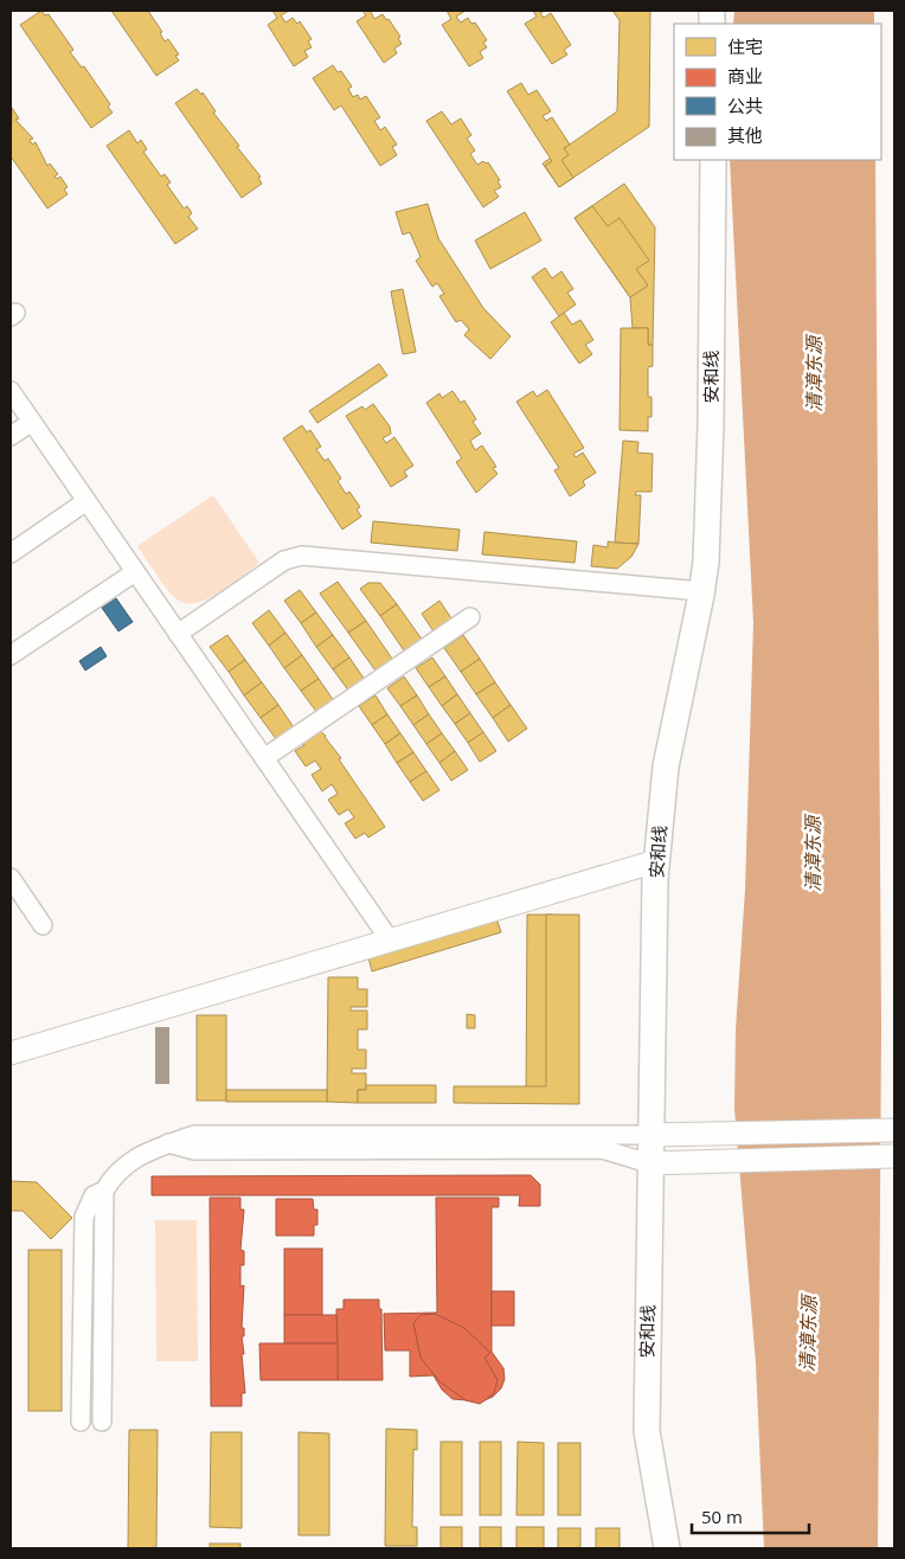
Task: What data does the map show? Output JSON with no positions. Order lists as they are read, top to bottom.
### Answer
{
  "streets": {
    "main road": ["安和线"]
  },
  "water": ["清漳东源"],
  "legend": [
    "住宅",
    "商业",
    "公共",
    "其他"
  ],
  "scale_bar": "50 m"
}
